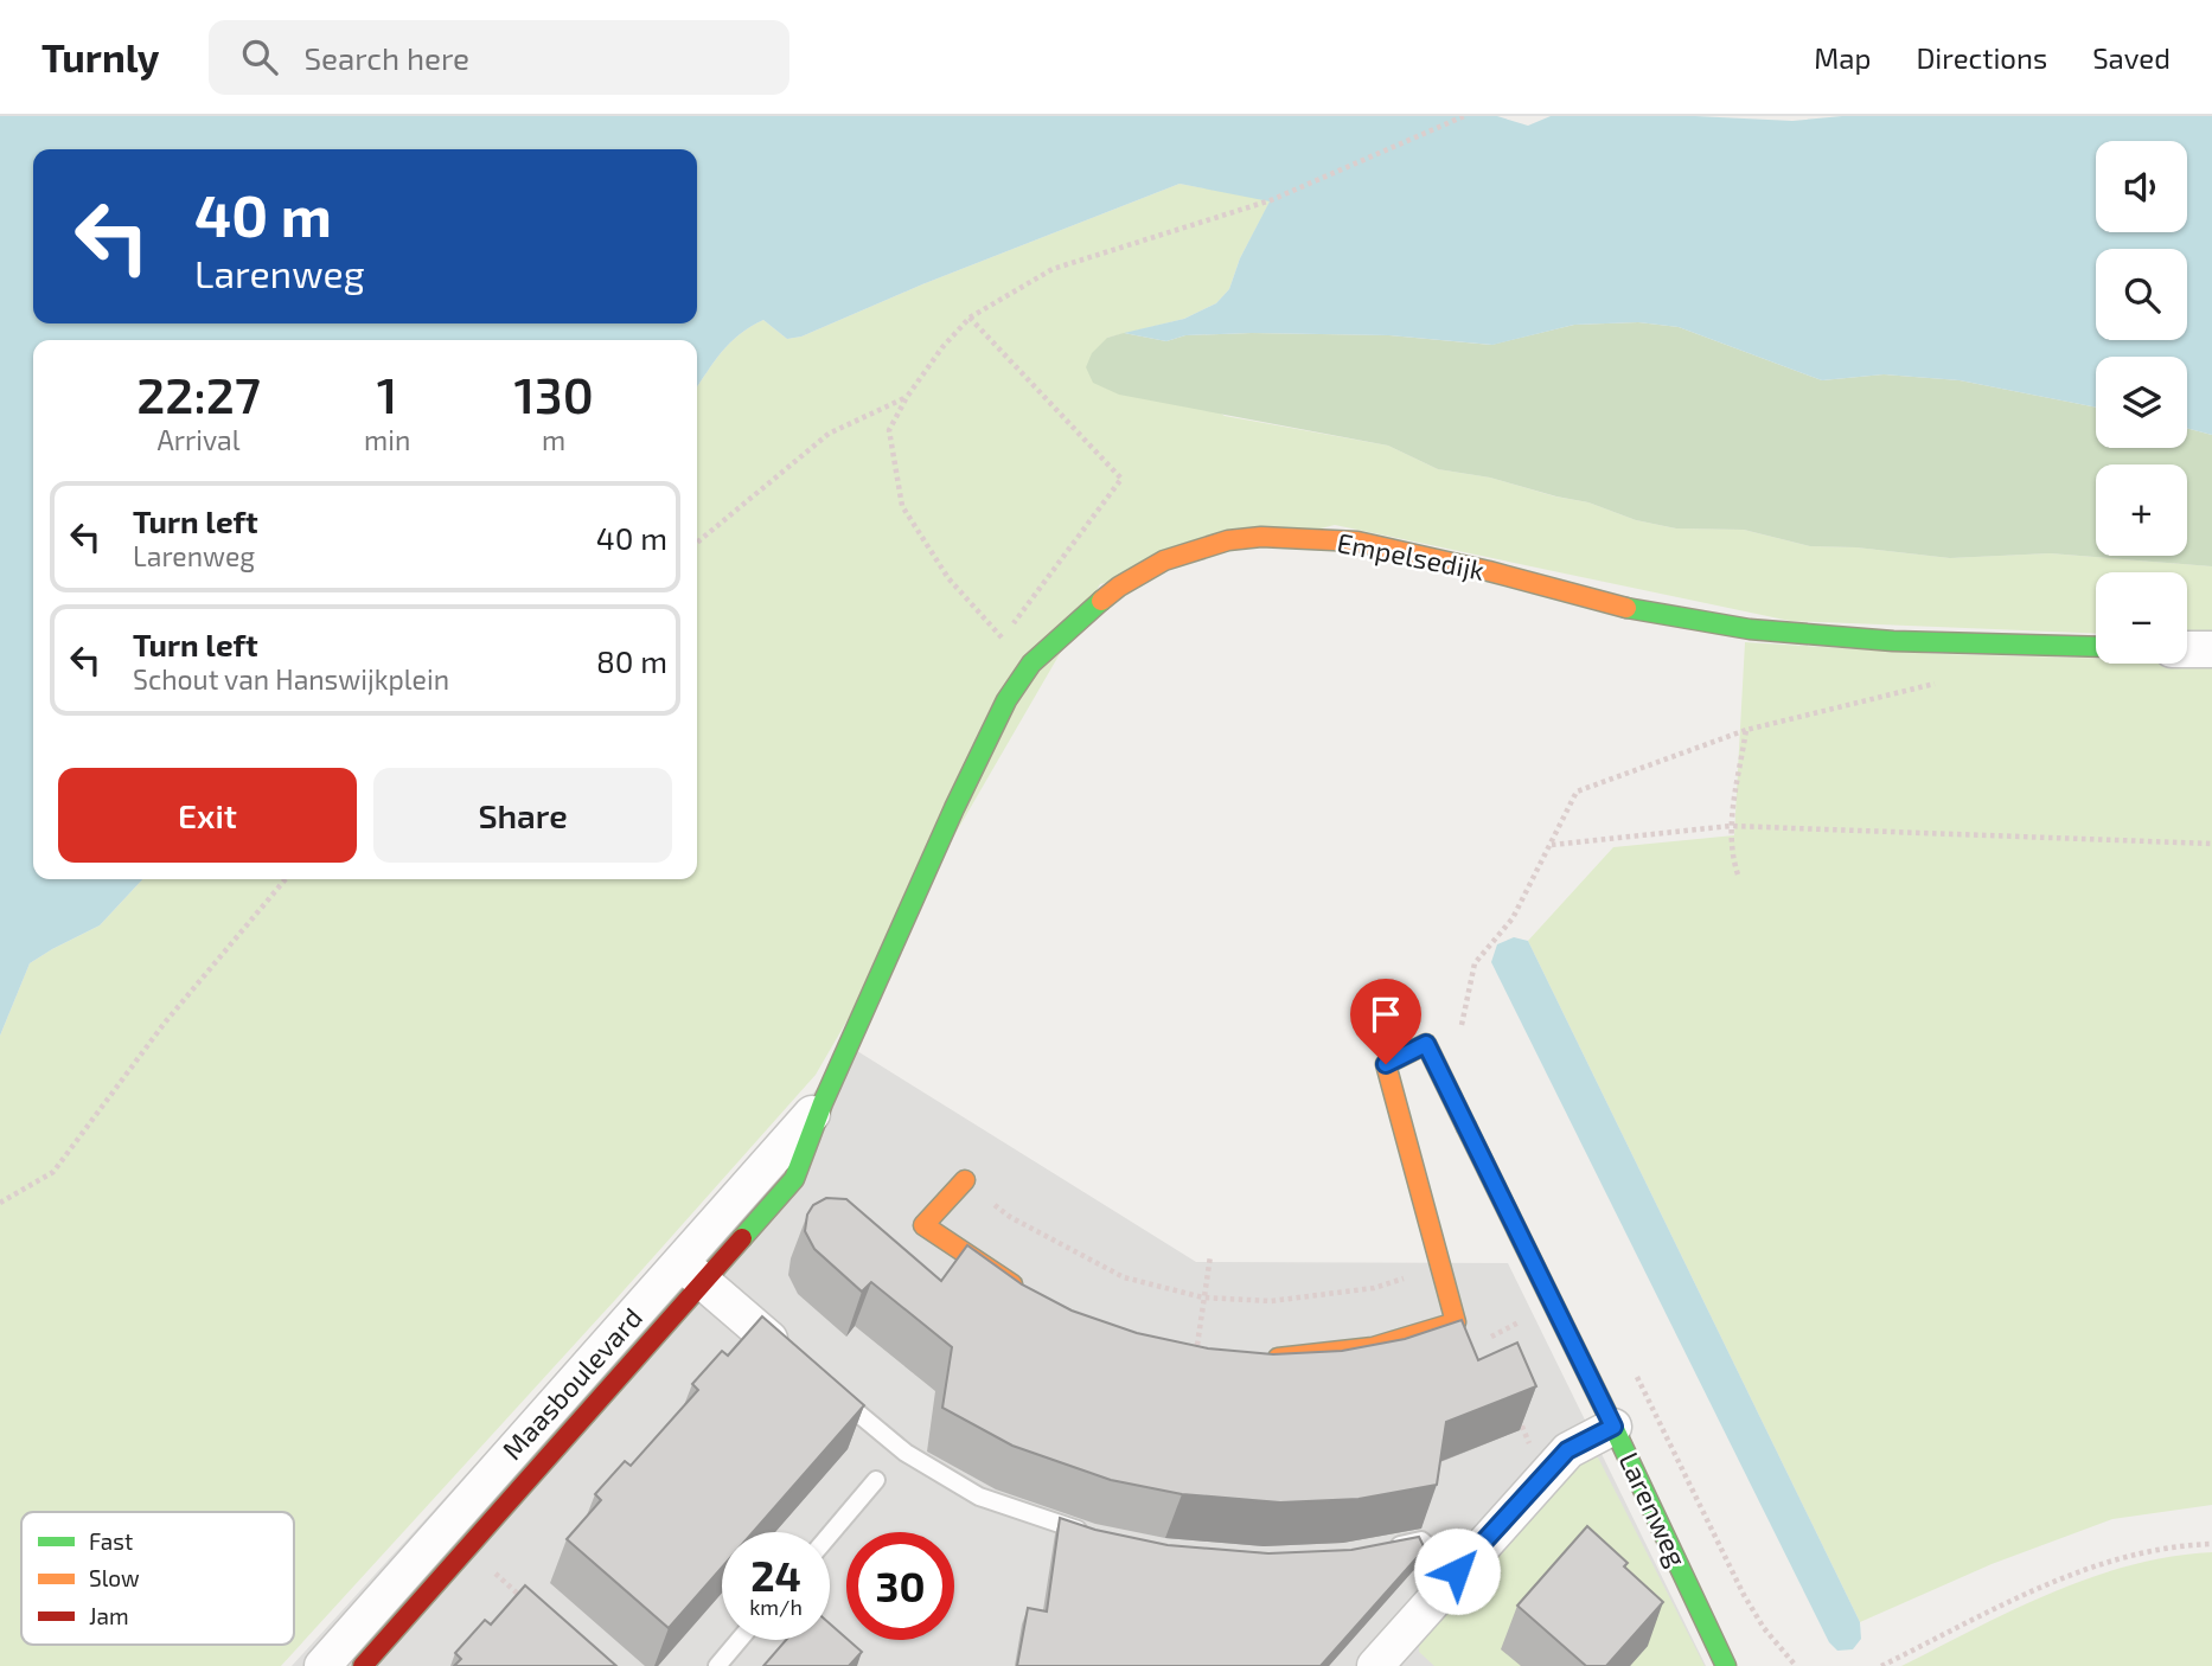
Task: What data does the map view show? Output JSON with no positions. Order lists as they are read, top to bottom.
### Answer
{
  "streets": {
    "street": ["Empelsedijk", "Maasboulevard", "Larenweg"]
  },
  "crossings": [
    ["Empelsedijk", "Maasboulevard"]
  ],
  "legend": ["Fast", "Slow", "Jam"],
  "page": {
    "header": "Turnly",
    "search": "Search here",
    "nav": ["Map", "Directions", "Saved"],
    "map_buttons": ["+", "−"],
    "turn": ["40 m", "Larenweg"],
    "eta": [
      "22:27",
      "Arrival",
      "1",
      "min",
      "130",
      "m"
    ],
    "list": [
      {
        "name": "Turn left",
        "note": "Larenweg",
        "value": "40 m"
      },
      {
        "name": "Turn left",
        "note": "Schout van Hanswijkplein",
        "value": "80 m"
      }
    ],
    "buttons": ["Exit", "Share"],
    "speed": "24 km/h",
    "limit": "30"
  }
}
